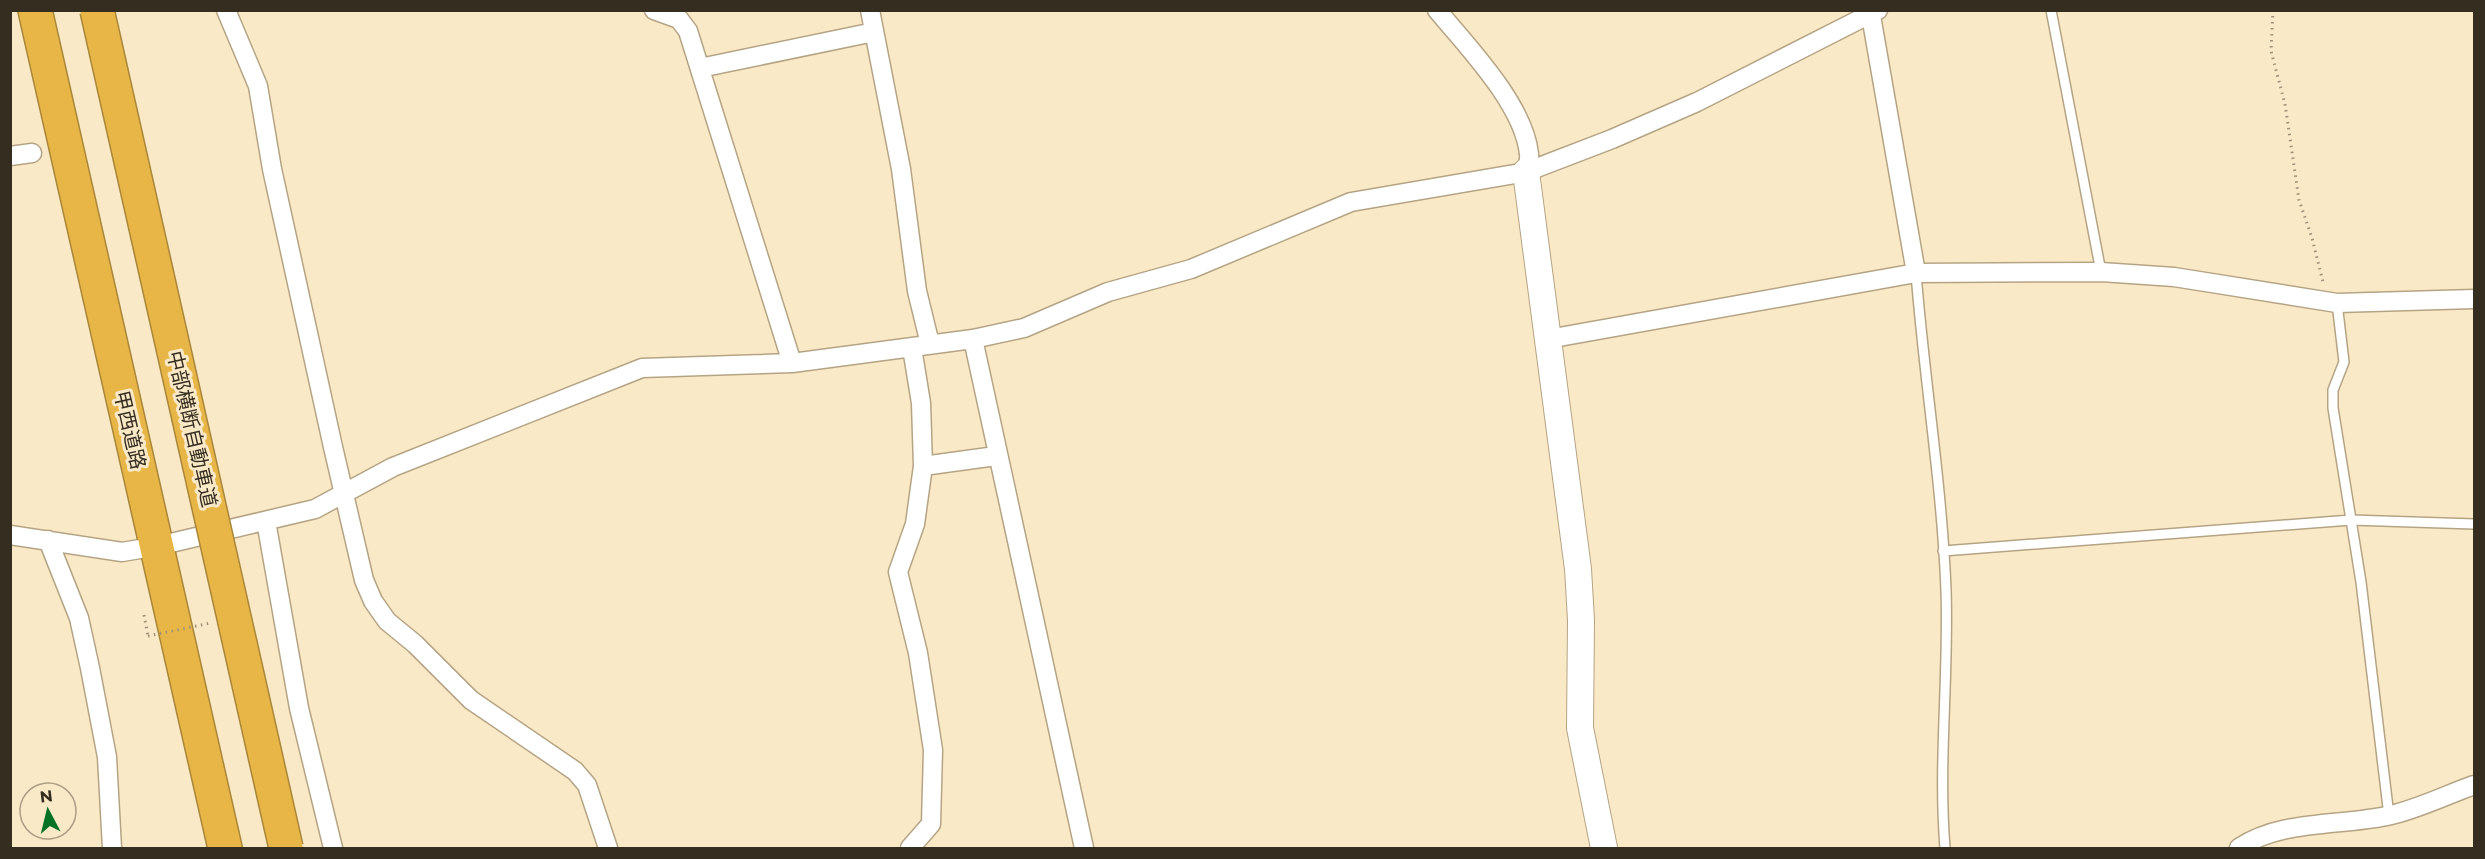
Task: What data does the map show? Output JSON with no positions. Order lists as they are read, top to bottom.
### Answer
{
  "streets": {
    "highway": ["中部横断自動車道", "甲西道路"]
  },
  "north": "top"
}
